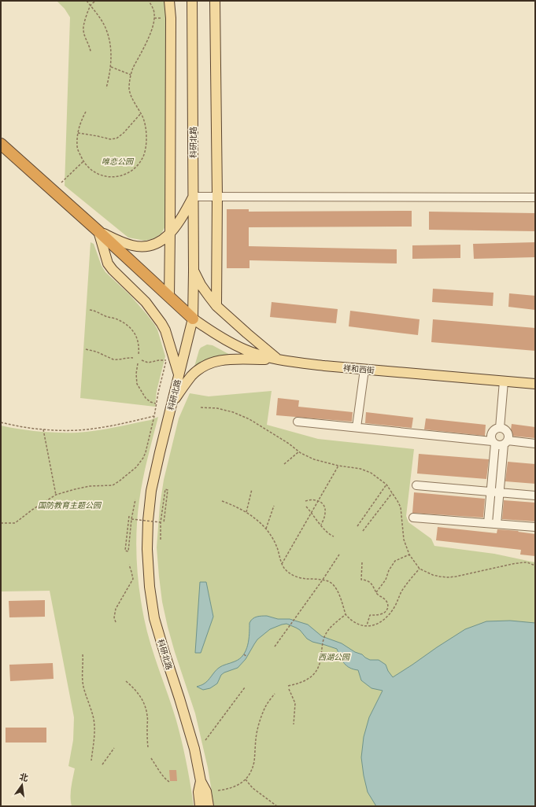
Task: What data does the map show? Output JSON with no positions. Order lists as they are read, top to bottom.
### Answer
{
  "streets": {
    "main road": ["科研北路", "祥和西街"]
  },
  "crossings": [
    ["科研北路", "祥和西街"]
  ],
  "parks": ["唯恋公园", "国防教育主题公园", "西湖公园"],
  "north": "top"
}
